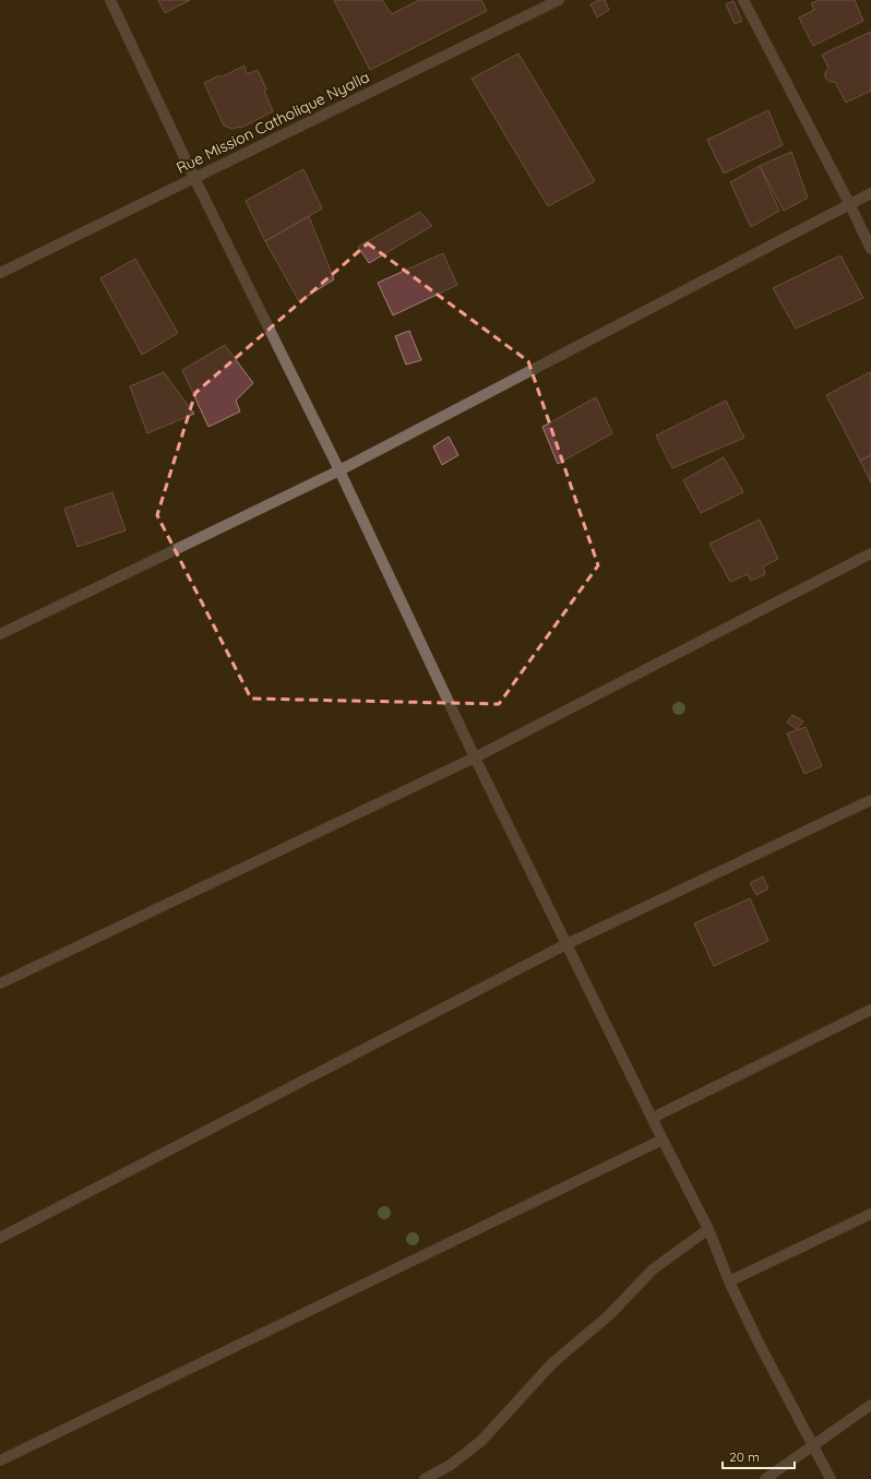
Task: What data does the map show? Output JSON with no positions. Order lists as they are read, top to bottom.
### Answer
{
  "streets": {
    "street": ["Rue Mission Catholique Nyalla"]
  },
  "scale_bar": "20 m"
}
